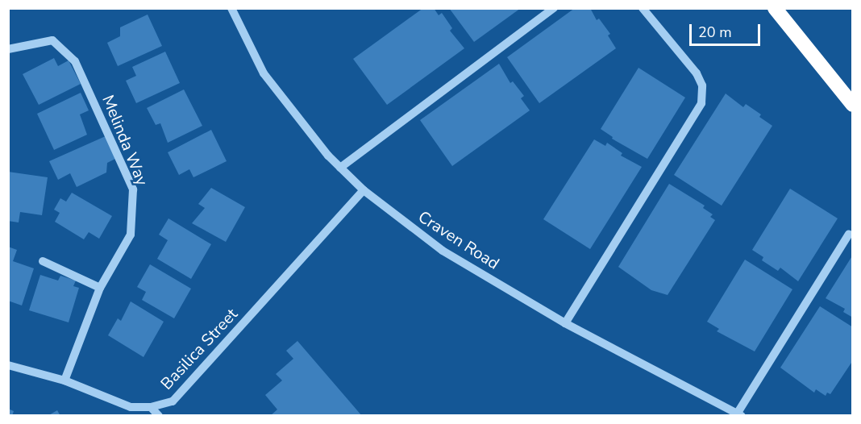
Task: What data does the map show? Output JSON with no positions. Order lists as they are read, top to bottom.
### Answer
{
  "streets": {
    "street": ["Melinda Way", "Craven Road", "Basilica Street"]
  },
  "crossings": [
    ["Melinda Way", "Basilica Street"],
    ["Craven Road", "Basilica Street"]
  ],
  "scale_bar": "20 m"
}
